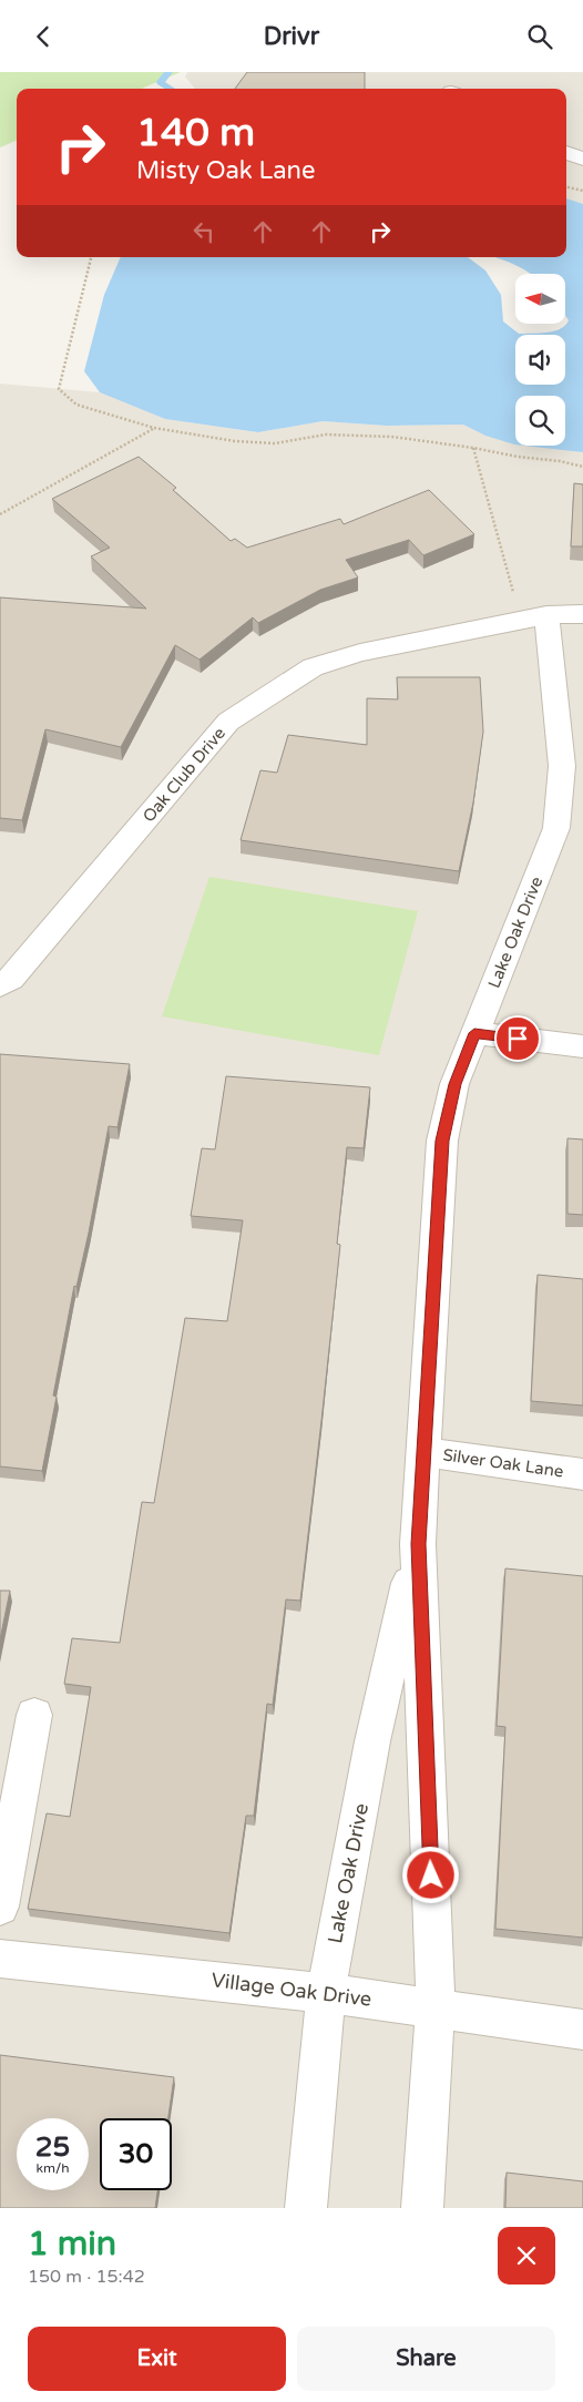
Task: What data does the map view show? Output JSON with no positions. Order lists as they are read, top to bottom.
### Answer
{
  "streets": {
    "street": [
      "Oak Club Drive",
      "Lake Oak Drive",
      "Silver Oak Lane",
      "Village Oak Drive"
    ]
  },
  "crossings": [
    ["Oak Club Drive", "Lake Oak Drive"],
    ["Lake Oak Drive", "Silver Oak Lane"],
    ["Lake Oak Drive", "Village Oak Drive"]
  ],
  "north": "left",
  "page": {
    "header": "Drivr",
    "turn": ["140 m", "Misty Oak Lane"],
    "speed": "25 km/h",
    "limit": "30",
    "heading": ["1 min", "150 m · 15:42"],
    "buttons": ["Exit", "Share"]
  }
}
